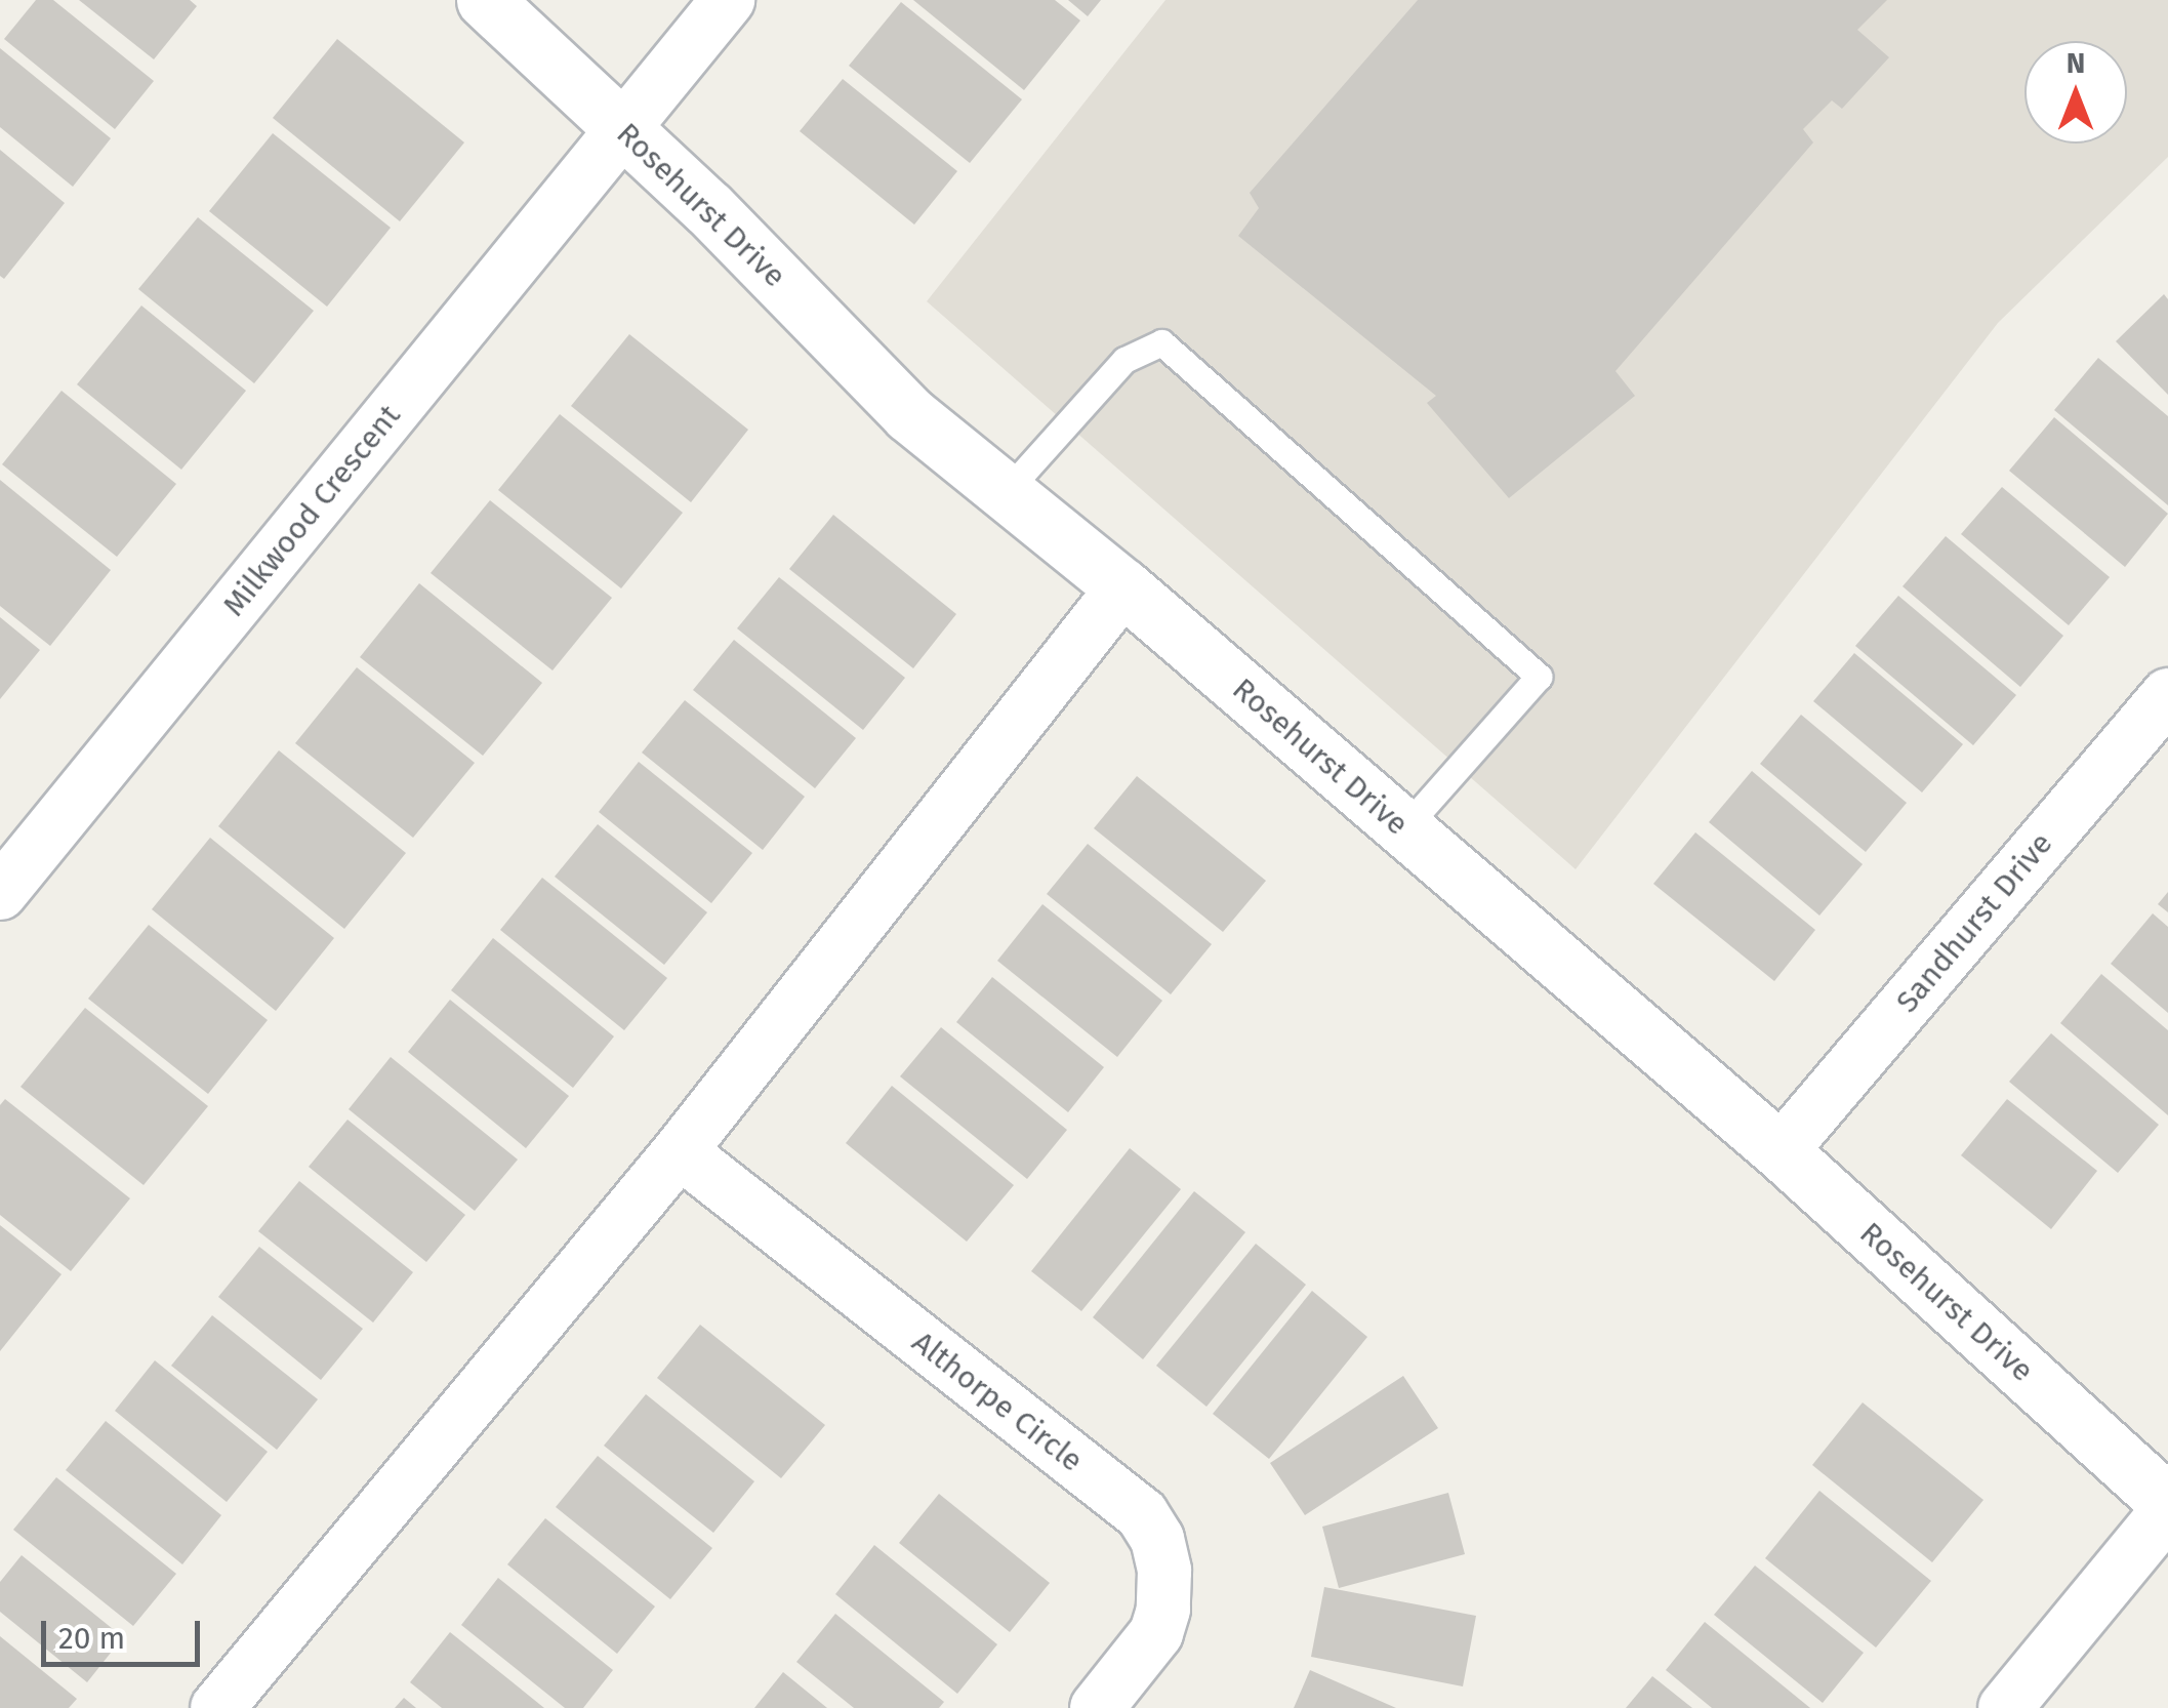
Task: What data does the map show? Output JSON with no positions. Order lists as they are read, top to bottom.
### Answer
{
  "streets": {
    "street": [
      "Rosehurst Drive",
      "Milkwood Crescent",
      "Sandhurst Drive",
      "Althorpe Circle"
    ]
  },
  "crossings": [
    ["Rosehurst Drive", "Milkwood Crescent"],
    ["Rosehurst Drive", "Sandhurst Drive"]
  ],
  "scale_bar": "20 m",
  "north": "top"
}
